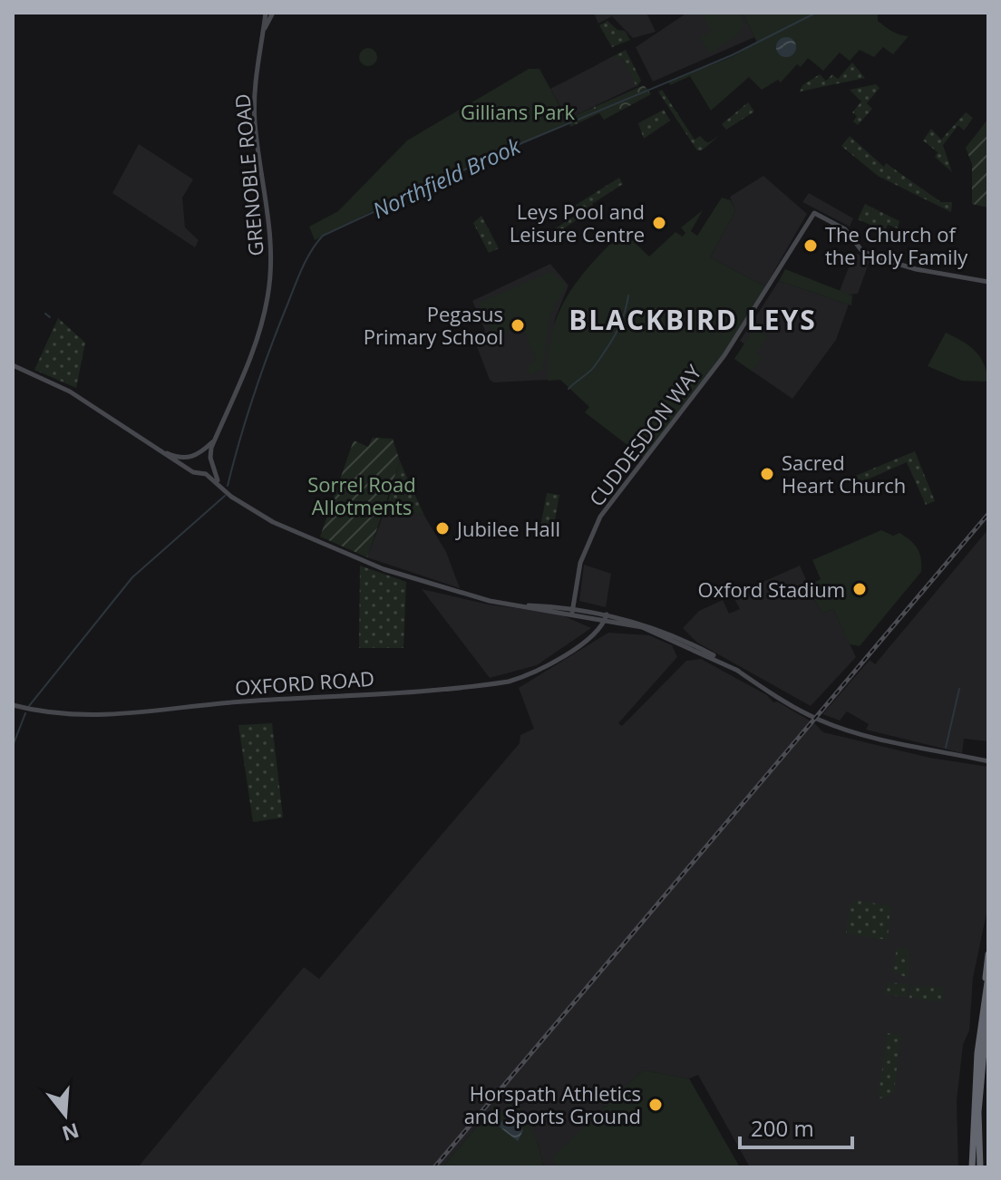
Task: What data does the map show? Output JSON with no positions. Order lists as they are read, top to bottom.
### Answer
{
  "streets": {
    "street": ["GRENOBLE ROAD", "CUDDESDON WAY", "OXFORD ROAD"]
  },
  "districts": ["BLACKBIRD LEYS"],
  "water": ["Northfield Brook"],
  "parks": ["Gillians Park", "Sorrel Road Allotments"],
  "places": [
    "Leys Pool and Leisure Centre",
    "The Church of the Holy Family",
    "Pegasus Primary School",
    "Sacred Heart Church",
    "Jubilee Hall",
    "Oxford Stadium",
    "Horspath Athletics and Sports Ground"
  ],
  "scale_bar": "200 m",
  "north": "bottom"
}
